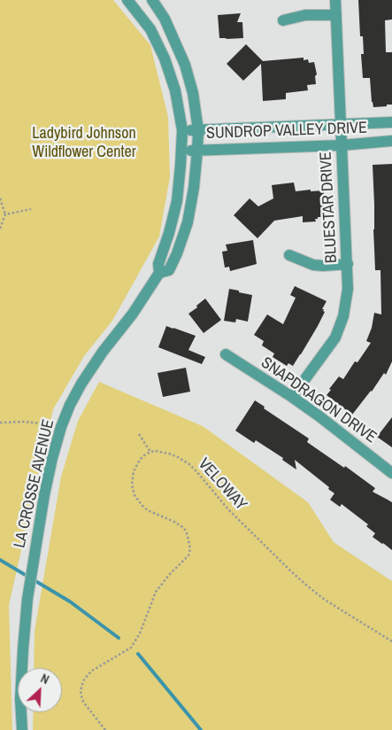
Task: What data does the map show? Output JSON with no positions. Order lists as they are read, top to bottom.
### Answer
{
  "streets": {
    "street": [
      "SUNDROP VALLEY DRIVE",
      "BLUESTAR DRIVE",
      "SNAPDRAGON DRIVE",
      "LA CROSSE AVENUE"
    ],
    "path": ["VELOWAY"]
  },
  "crossings": [
    ["SUNDROP VALLEY DRIVE", "BLUESTAR DRIVE"],
    ["SUNDROP VALLEY DRIVE", "LA CROSSE AVENUE"],
    ["BLUESTAR DRIVE", "SNAPDRAGON DRIVE"]
  ],
  "parks": ["Ladybird Johnson Wildflower Center"],
  "north": "top right"
}
